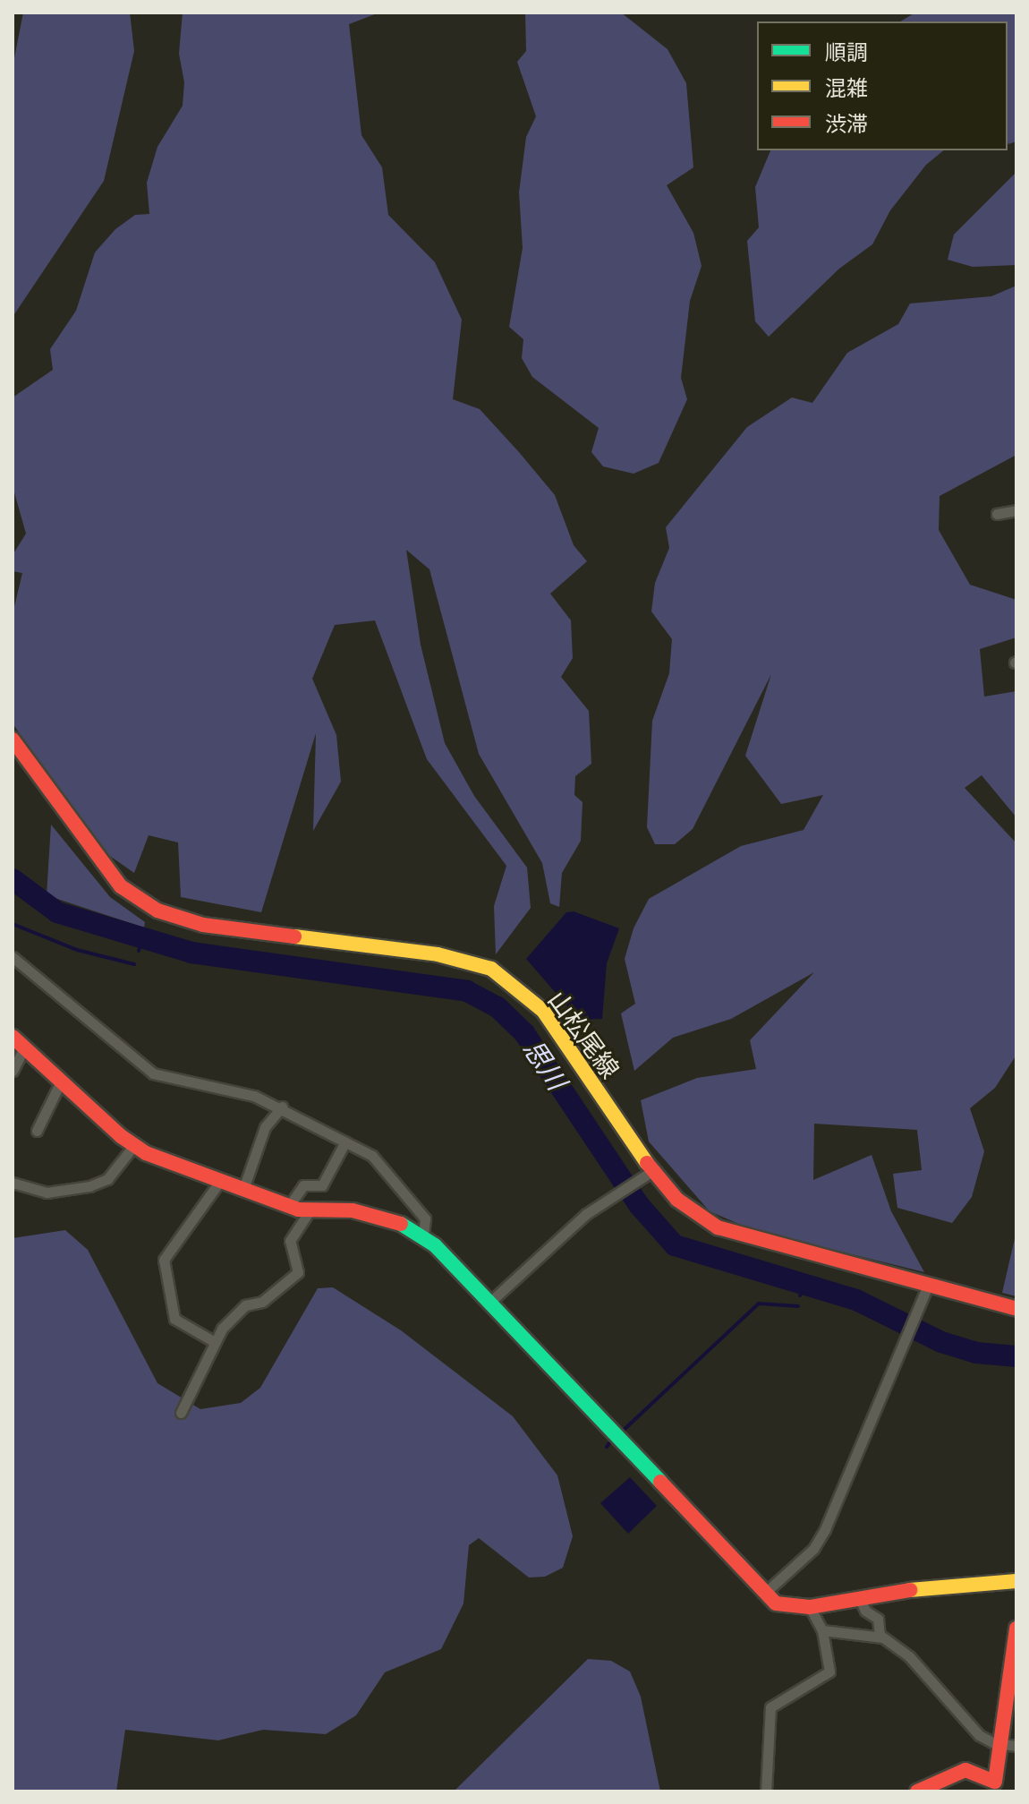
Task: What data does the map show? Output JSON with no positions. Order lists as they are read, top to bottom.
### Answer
{
  "streets": {
    "street": ["山松尾線"]
  },
  "water": ["思川"],
  "legend": ["順調", "混雑", "渋滞"]
}
